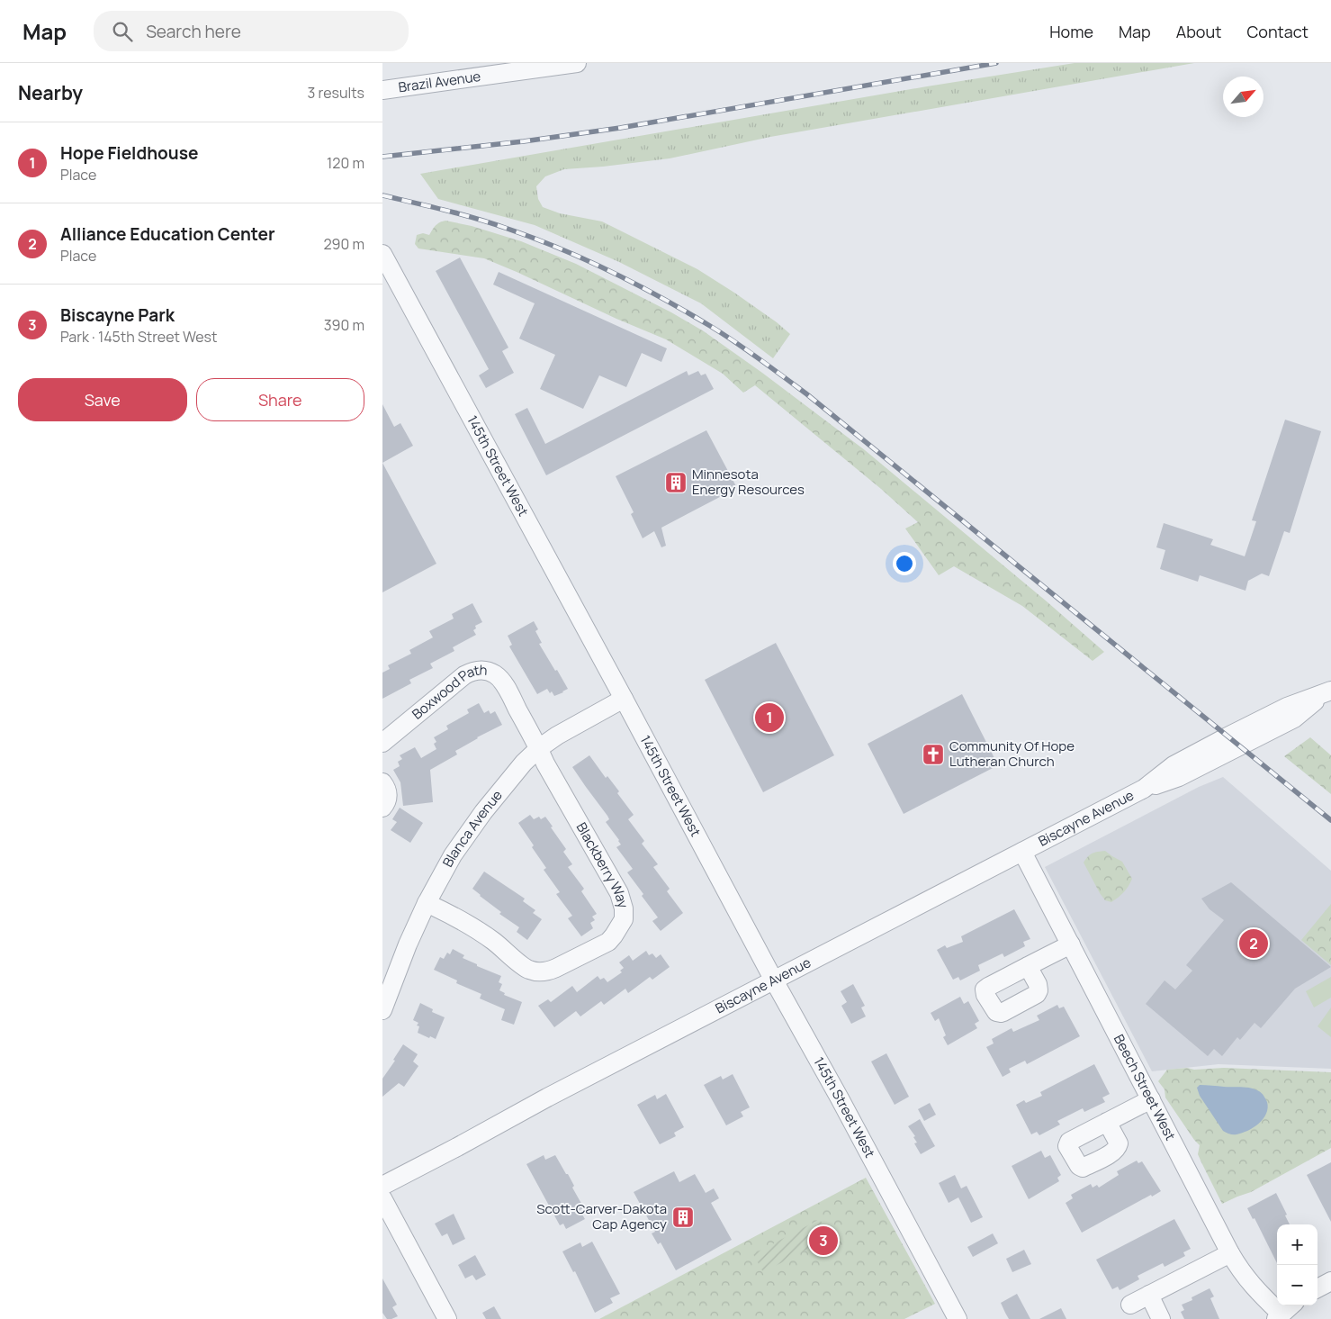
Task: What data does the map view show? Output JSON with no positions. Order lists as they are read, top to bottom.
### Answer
{
  "streets": {
    "street": [
      "Brazil Avenue",
      "145th Street West",
      "Boxwood Path",
      "Biscayne Avenue",
      "Blanca Avenue",
      "Blackberry Way",
      "Beech Street West"
    ]
  },
  "crossings": [
    ["145th Street West", "Biscayne Avenue"],
    ["145th Street West", "Blanca Avenue"],
    ["Boxwood Path", "Blanca Avenue"],
    ["Boxwood Path", "Blackberry Way"],
    ["Biscayne Avenue", "Beech Street West"],
    ["Blanca Avenue", "Blackberry Way"]
  ],
  "places": {
    "building": ["Minnesota Energy Resources", "Scott-Carver-Dakota Cap Agency"],
    "church": ["Community Of Hope Lutheran Church"]
  },
  "north": "top right",
  "page": {
    "header": "Map",
    "search": "Search here",
    "nav": [
      "Home",
      "Map",
      "About",
      "Contact"
    ],
    "heading": ["Nearby", "3 results"],
    "list": [
      {
        "mark": "1",
        "name": "Hope Fieldhouse",
        "note": "Place",
        "value": "120 m"
      },
      {
        "mark": "2",
        "name": "Alliance Education Center",
        "note": "Place",
        "value": "290 m"
      },
      {
        "mark": "3",
        "name": "Biscayne Park",
        "note": "Park · 145th Street West",
        "value": "390 m"
      }
    ],
    "buttons": ["Save", "Share"],
    "pins": ["1", "2", "3"],
    "map_buttons": ["+", "−"]
  }
}
